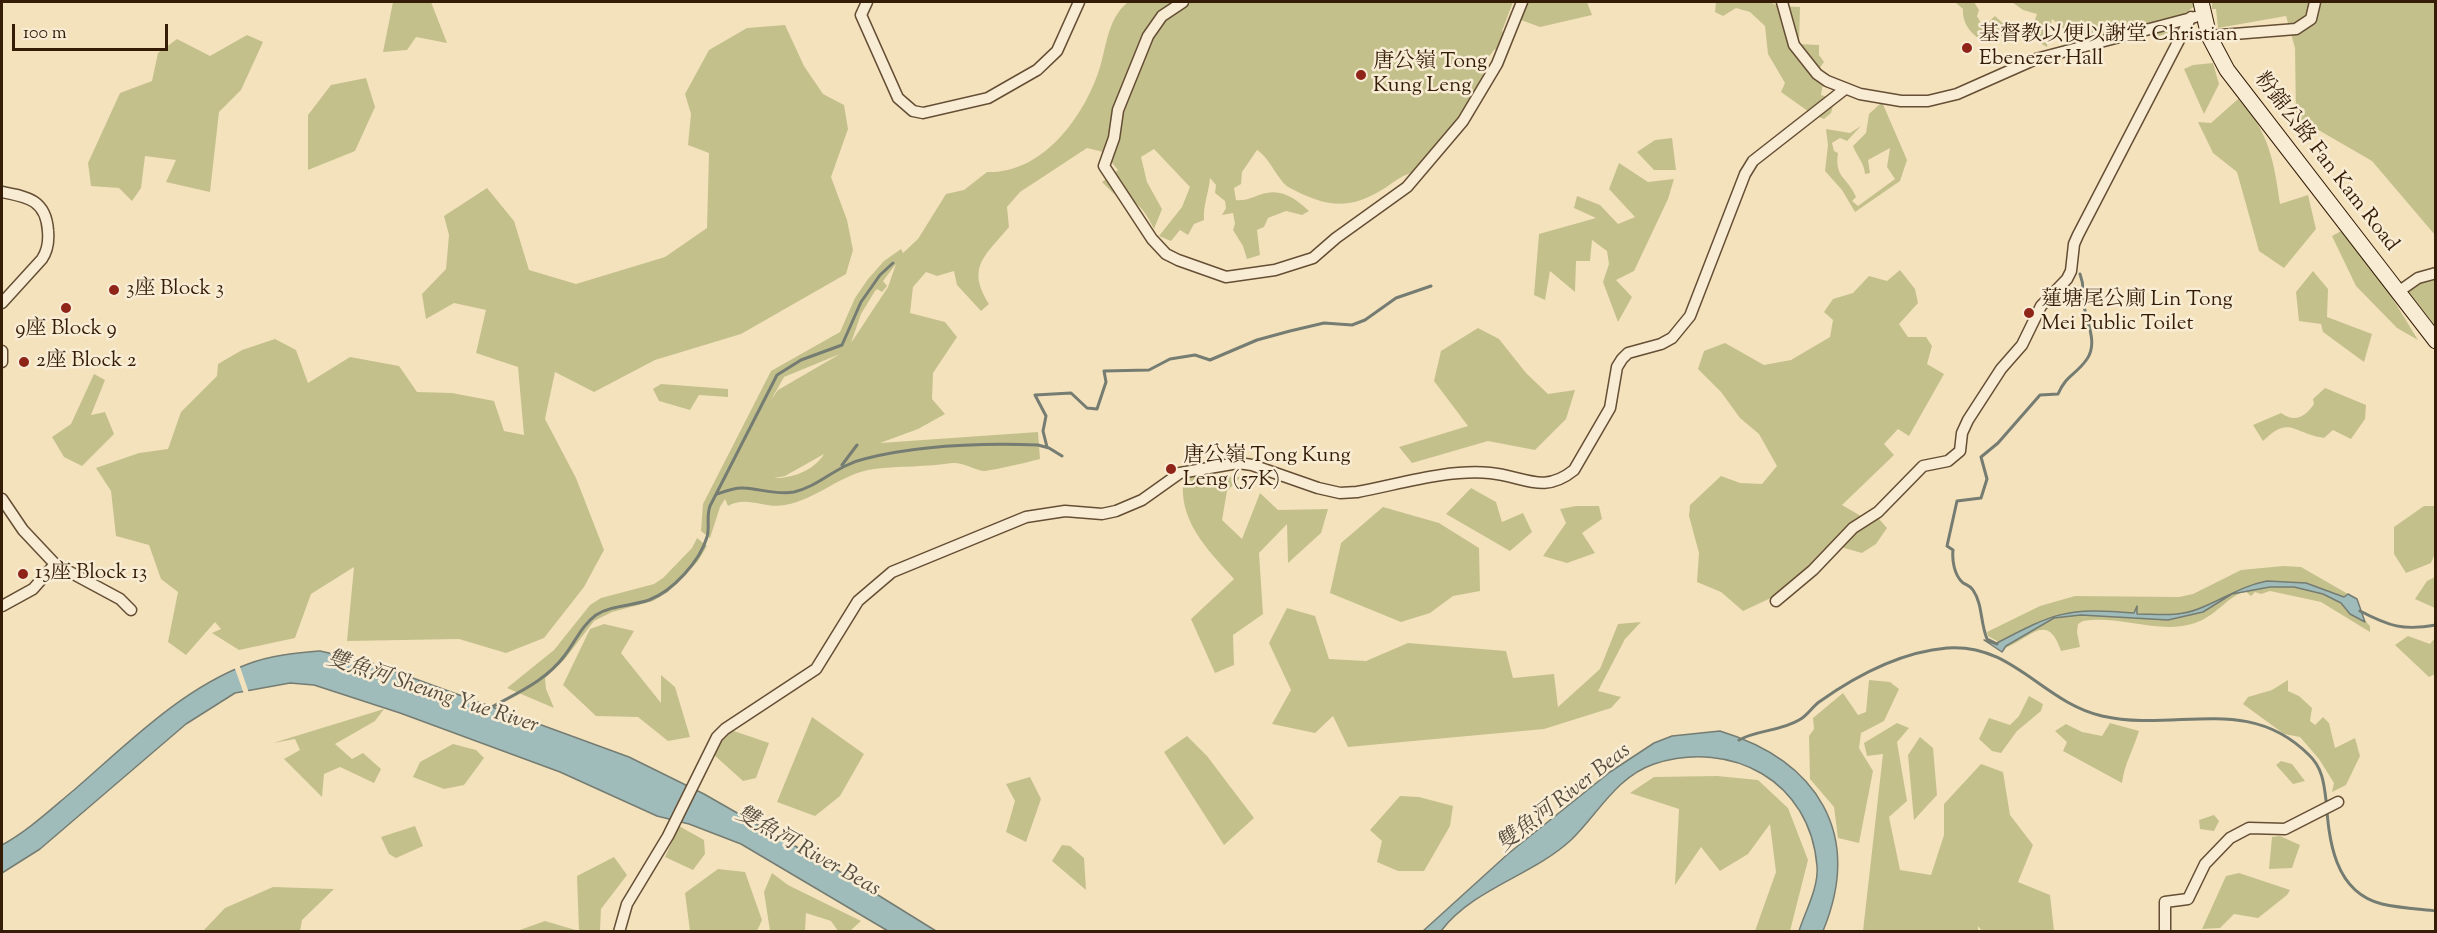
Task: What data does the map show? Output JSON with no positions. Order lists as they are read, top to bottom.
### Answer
{
  "streets": {
    "main road": ["粉錦公路 Fan Kam Road"]
  },
  "water": ["雙魚河 Sheung Yue River", "雙魚河 River Beas"],
  "places": [
    "基督教以便以謝堂 Christian Ebenezer Hall",
    "唐公嶺 Tong Kung Leng",
    "3座 Block 3",
    "9座 Block 9",
    "蓮塘尾公廁 Lin Tong Mei Public Toilet",
    "2座 Block 2",
    "唐公嶺 Tong Kung Leng (57K)",
    "13座 Block 13"
  ],
  "scale_bar": "100 m"
}
